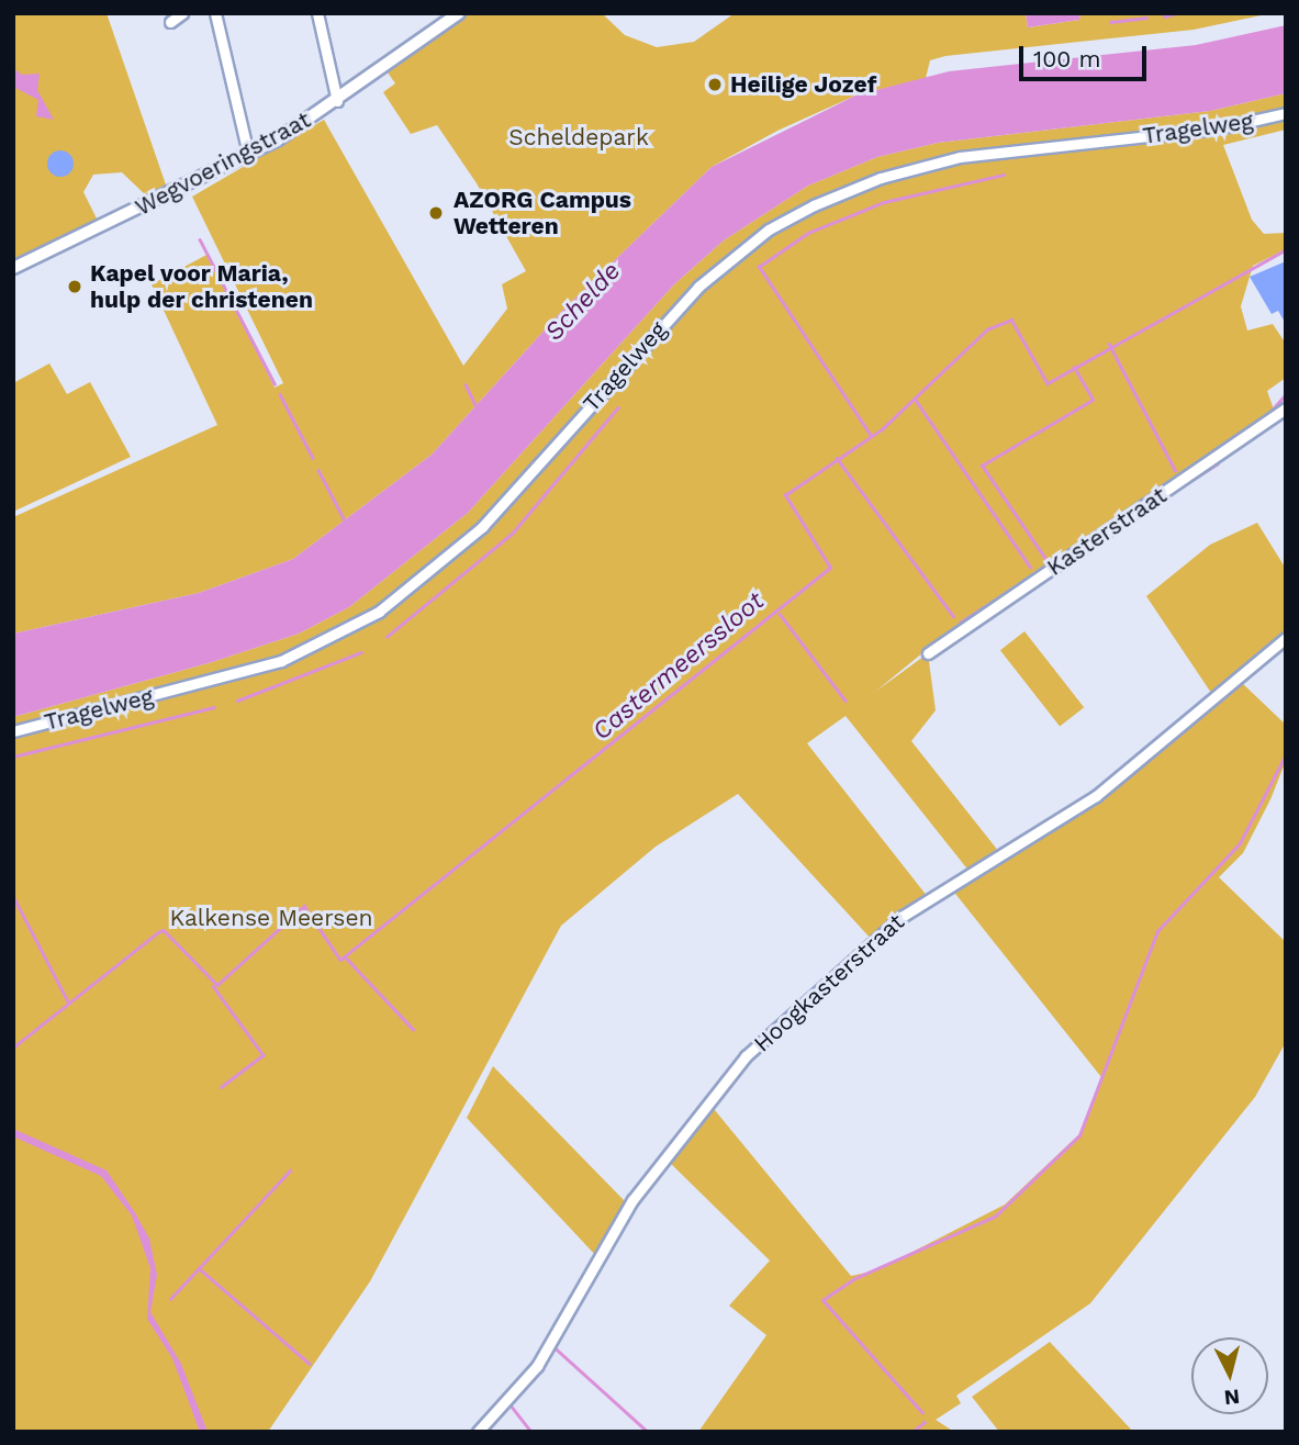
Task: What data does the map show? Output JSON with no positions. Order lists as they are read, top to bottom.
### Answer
{
  "streets": {
    "main road": ["Wegvoeringstraat"],
    "street": ["Tragelweg", "Kasterstraat", "Hoogkasterstraat"]
  },
  "water": ["Schelde", "Castermeerssloot"],
  "parks": ["Scheldepark", "Kalkense Meersen"],
  "places": ["Heilige Jozef", "AZORG Campus Wetteren", "Kapel voor Maria, hulp der christenen"],
  "scale_bar": "100 m",
  "north": "bottom"
}
